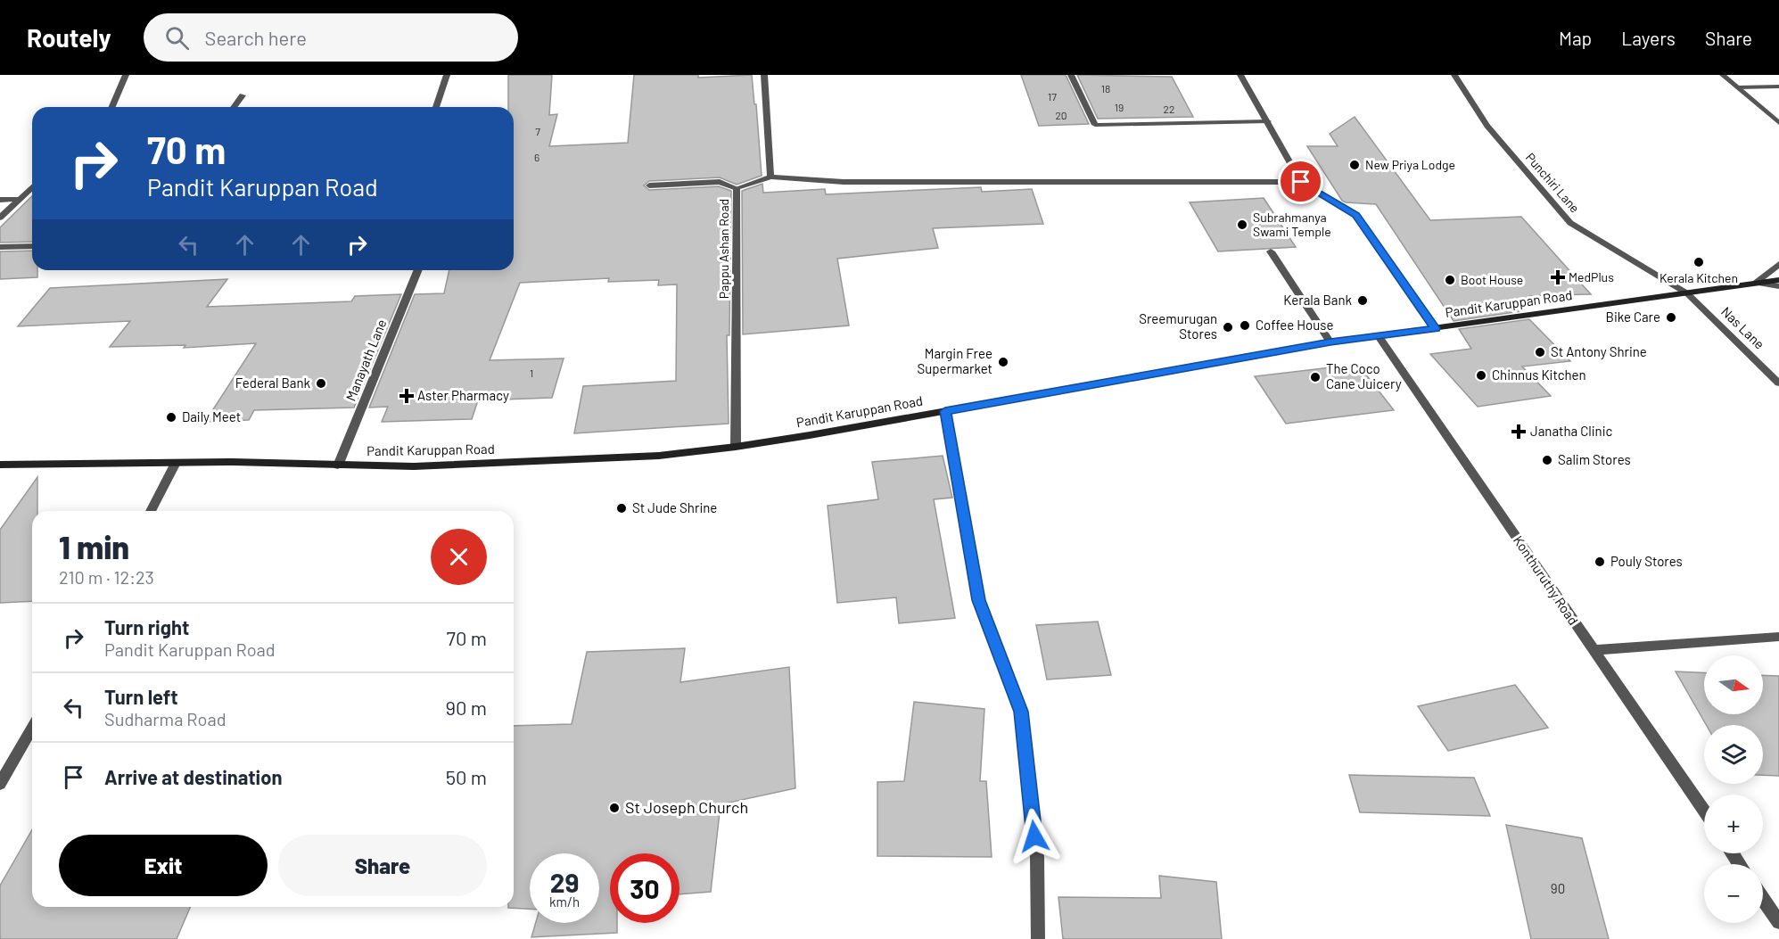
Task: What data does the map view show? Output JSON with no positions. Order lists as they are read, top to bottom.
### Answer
{
  "streets": {
    "main road": ["Pandit Karuppan Road"],
    "street": [
      "Punchiri Lane",
      "Pappu Ashan Road",
      "Nas Lane",
      "Manayath Lane",
      "Konthuruthy Road"
    ]
  },
  "crossings": [
    ["Punchiri Lane", "Pandit Karuppan Road"],
    ["Punchiri Lane", "Nas Lane"],
    ["Pappu Ashan Road", "Pandit Karuppan Road"],
    ["Pandit Karuppan Road", "Nas Lane"],
    ["Pandit Karuppan Road", "Manayath Lane"],
    ["Pandit Karuppan Road", "Konthuruthy Road"]
  ],
  "places": {
    "other": [
      "New Priya Lodge",
      "Subrahmanya Swami Temple",
      "Kerala Kitchen",
      "Boot House",
      "Kerala Bank",
      "Bike Care",
      "Coffee House",
      "Sreemurugan Stores",
      "St Antony Shrine",
      "Margin Free Supermarket",
      "Chinnus Kitchen",
      "The Coco Cane Juicery",
      "Federal Bank",
      "Daily Meet",
      "Salim Stores",
      "St Jude Shrine",
      "Pouly Stores",
      "St Joseph Church"
    ],
    "health": ["MedPlus", "Aster Pharmacy", "Janatha Clinic"]
  },
  "house_numbers": [
    "18",
    "17",
    "19",
    "22",
    "20",
    "7",
    "6",
    "1",
    "90"
  ],
  "north": "right",
  "page": {
    "header": "Routely",
    "search": "Search here",
    "nav": ["Map", "Layers", "Share"],
    "turn": ["70 m", "Pandit Karuppan Road"],
    "heading": ["1 min", "210 m · 12:23"],
    "list": [
      {
        "name": "Turn right",
        "note": "Pandit Karuppan Road",
        "value": "70 m"
      },
      {
        "name": "Turn left",
        "note": "Sudharma Road",
        "value": "90 m"
      },
      {
        "name": "Arrive at destination",
        "value": "50 m"
      }
    ],
    "map_buttons": ["+", "−"],
    "buttons": ["Exit", "Share"],
    "speed": "29 km/h",
    "limit": "30"
  }
}
